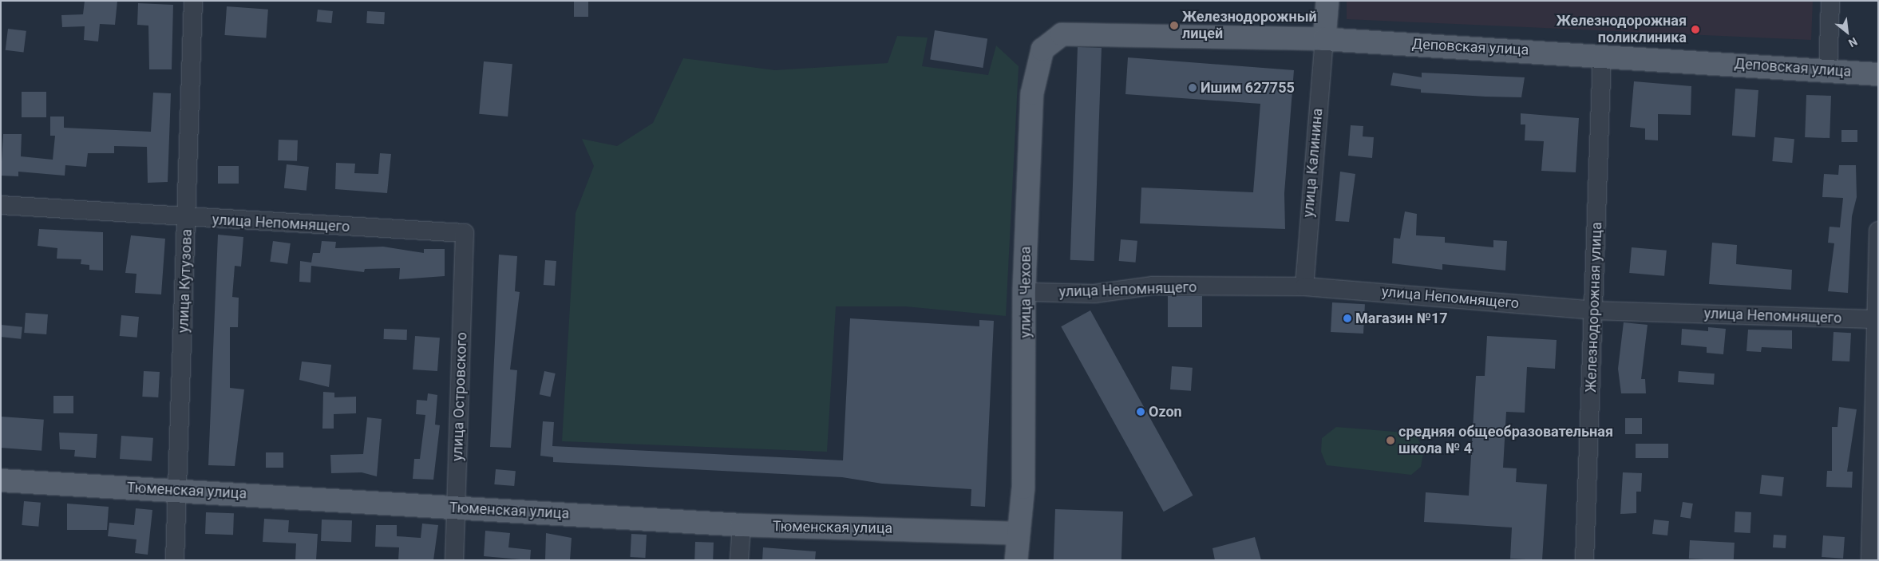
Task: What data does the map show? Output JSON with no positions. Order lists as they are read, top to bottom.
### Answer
{
  "streets": {
    "main road": ["Деповская улица", "улица Чехова", "Тюменская улица"],
    "street": [
      "улица Калинина",
      "улица Непомнящего",
      "улица Кутузова",
      "Железнодорожная улица",
      "улица Островского"
    ]
  },
  "crossings": [
    ["Деповская улица", "улица Калинина"],
    ["Деповская улица", "улица Чехова"],
    ["Деповская улица", "Железнодорожная улица"],
    ["улица Калинина", "улица Непомнящего"],
    ["улица Непомнящего", "улица Кутузова"],
    ["улица Непомнящего", "улица Чехова"],
    ["улица Непомнящего", "Железнодорожная улица"],
    ["улица Непомнящего", "улица Островского"],
    ["улица Кутузова", "Тюменская улица"],
    ["улица Чехова", "Тюменская улица"],
    ["улица Островского", "Тюменская улица"]
  ],
  "places": [
    "Железнодорожный лицей",
    "Железнодорожная поликлиника",
    "Ишим 627755",
    "Магазин №17",
    "Ozon",
    "средняя общеобразовательная школа № 4"
  ],
  "north": "bottom right"
}
